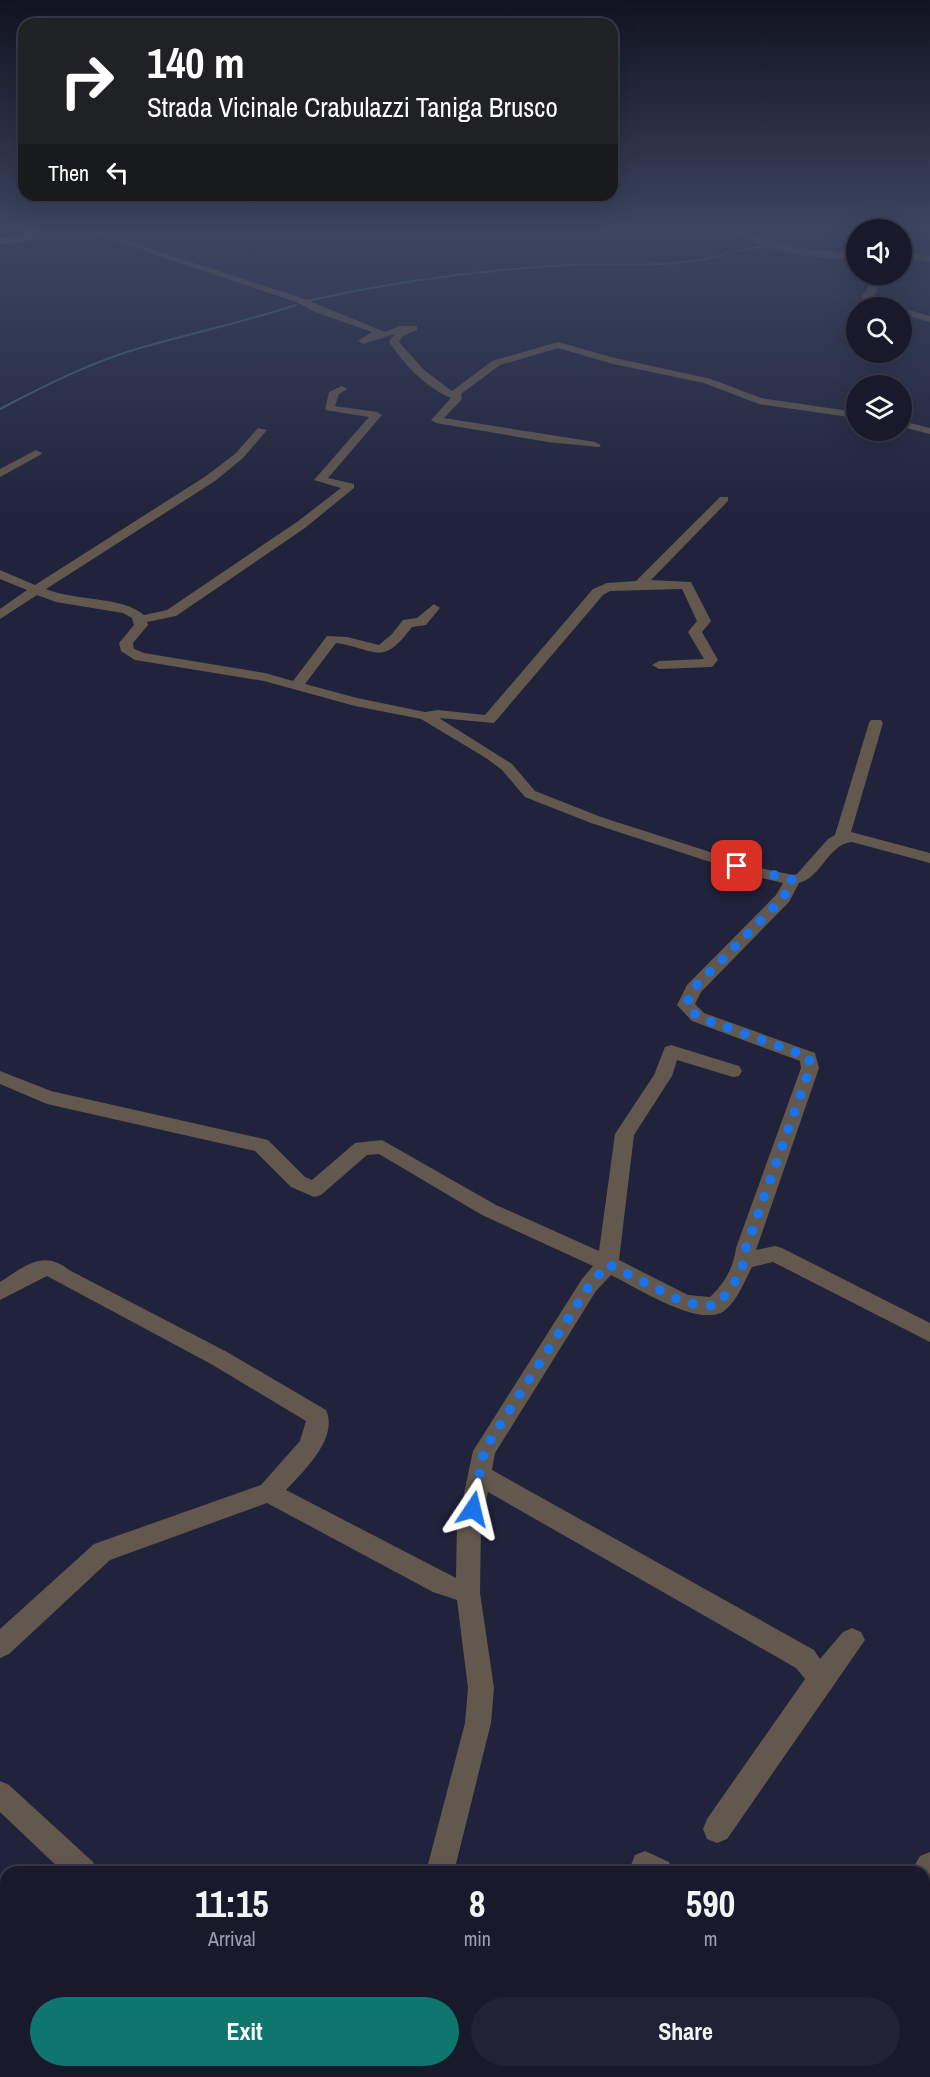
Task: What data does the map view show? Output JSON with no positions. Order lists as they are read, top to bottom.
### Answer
{
  "page": {
    "turn": ["140 m", "Strada Vicinale Crabulazzi Taniga Brusco"],
    "then": "Then",
    "eta": [
      "11:15",
      "Arrival",
      "8",
      "min",
      "590",
      "m"
    ],
    "buttons": ["Exit", "Share"]
  }
}
